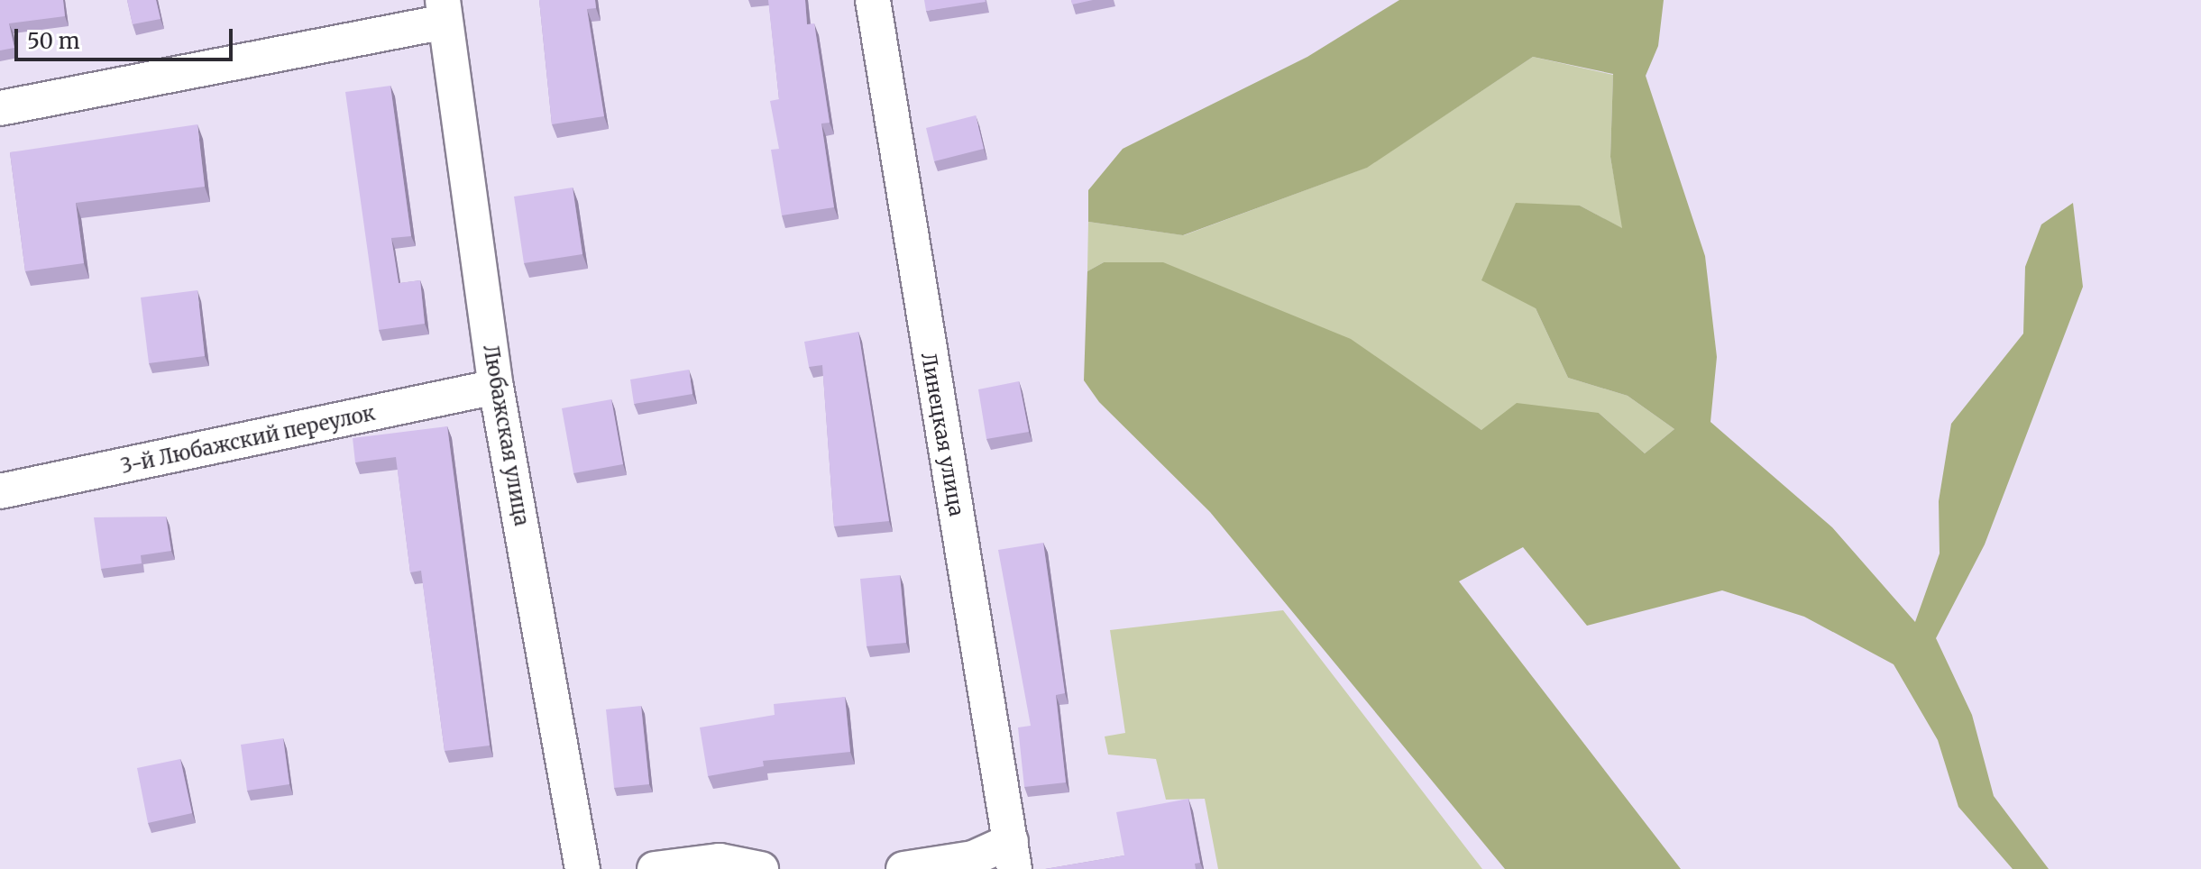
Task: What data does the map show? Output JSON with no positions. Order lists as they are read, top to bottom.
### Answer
{
  "streets": {
    "street": ["Линецкая улица", "Любажская улица", "3-й Любажский переулок"]
  },
  "crossings": [
    ["Любажская улица", "3-й Любажский переулок"]
  ],
  "scale_bar": "50 m"
}
